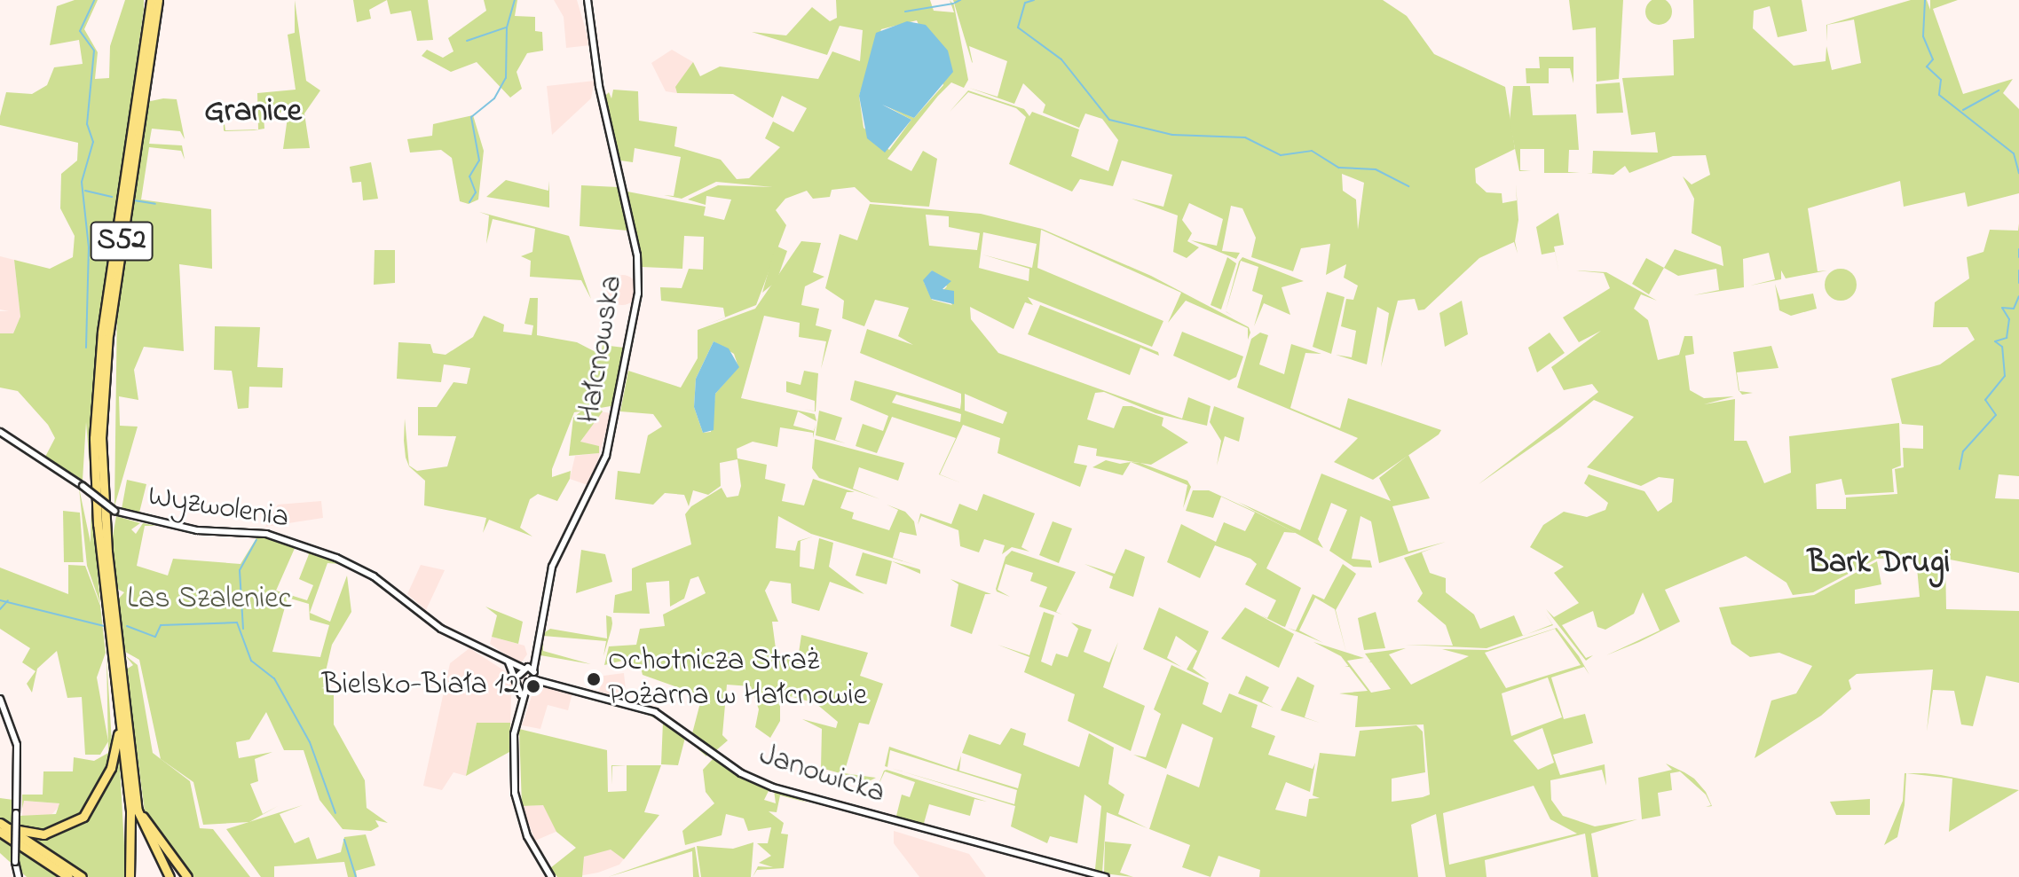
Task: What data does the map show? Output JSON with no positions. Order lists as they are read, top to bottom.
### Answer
{
  "streets": {
    "highway": ["S52"],
    "street": ["Hałcnowska", "Wyzwolenia", "Janowicka"]
  },
  "crossings": [
    ["Hałcnowska", "Wyzwolenia"],
    ["Hałcnowska", "Janowicka"],
    ["Wyzwolenia", "Janowicka"]
  ],
  "districts": ["Granice", "Bark Drugi"],
  "parks": ["Las Szaleniec"],
  "places": ["Ochotnicza Straż Pożarna w Hałcnowie", "Bielsko-Biała 12"]
}
